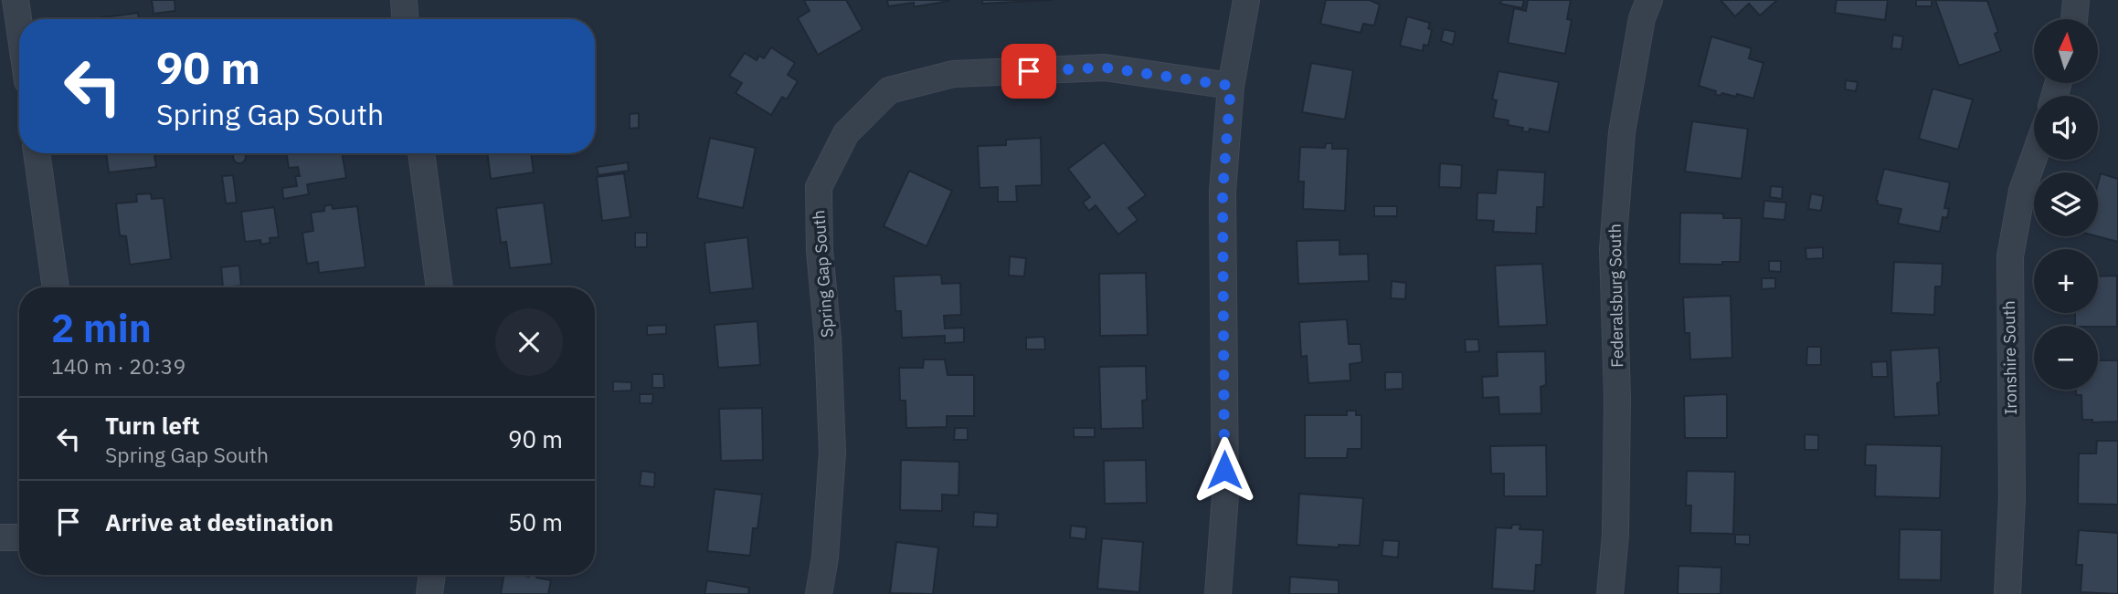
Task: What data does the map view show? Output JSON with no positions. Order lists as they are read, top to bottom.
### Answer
{
  "streets": {
    "street": ["Spring Gap South", "Federalsburg South", "Ironshire South"]
  },
  "north": "top",
  "page": {
    "map_buttons": ["+", "−"],
    "turn": ["90 m", "Spring Gap South"],
    "heading": ["2 min", "140 m · 20:39"],
    "list": [
      {
        "name": "Turn left",
        "note": "Spring Gap South",
        "value": "90 m"
      },
      {
        "name": "Arrive at destination",
        "value": "50 m"
      }
    ]
  }
}
